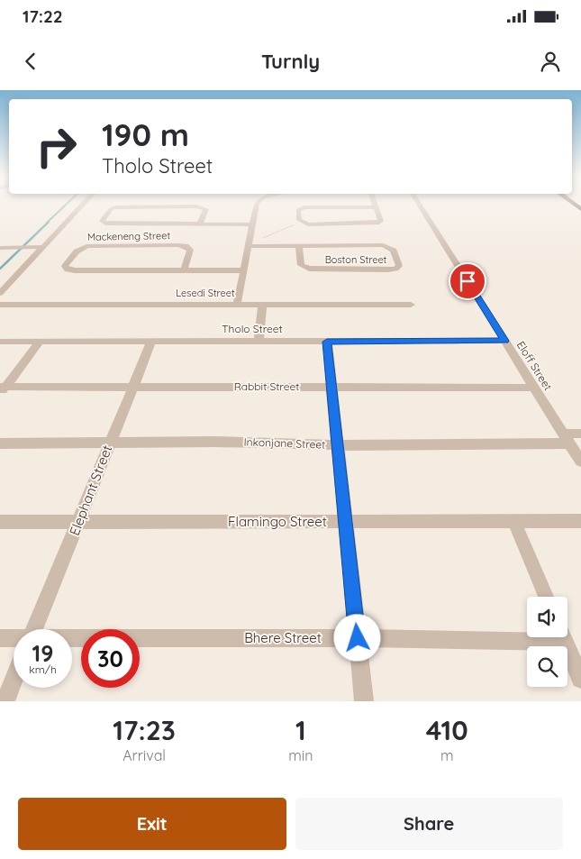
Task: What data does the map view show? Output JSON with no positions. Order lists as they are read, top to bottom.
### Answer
{
  "streets": {
    "street": [
      "Mackeneng Street",
      "Boston Street",
      "Lesedi Street",
      "Tholo Street",
      "Eloff Street",
      "Rabbit Street",
      "Inkonjane Street",
      "Elephant Street",
      "Flamingo Street",
      "Bhere Street"
    ]
  },
  "crossings": [
    ["Tholo Street", "Eloff Street"],
    ["Tholo Street", "Elephant Street"],
    ["Eloff Street", "Rabbit Street"],
    ["Eloff Street", "Inkonjane Street"],
    ["Rabbit Street", "Elephant Street"],
    ["Inkonjane Street", "Elephant Street"],
    ["Elephant Street", "Flamingo Street"]
  ],
  "page": {
    "status": "17:22",
    "header": "Turnly",
    "turn": ["190 m", "Tholo Street"],
    "speed": "19 km/h",
    "limit": "30",
    "eta": [
      "17:23",
      "Arrival",
      "1",
      "min",
      "410",
      "m"
    ],
    "buttons": ["Exit", "Share"]
  }
}
